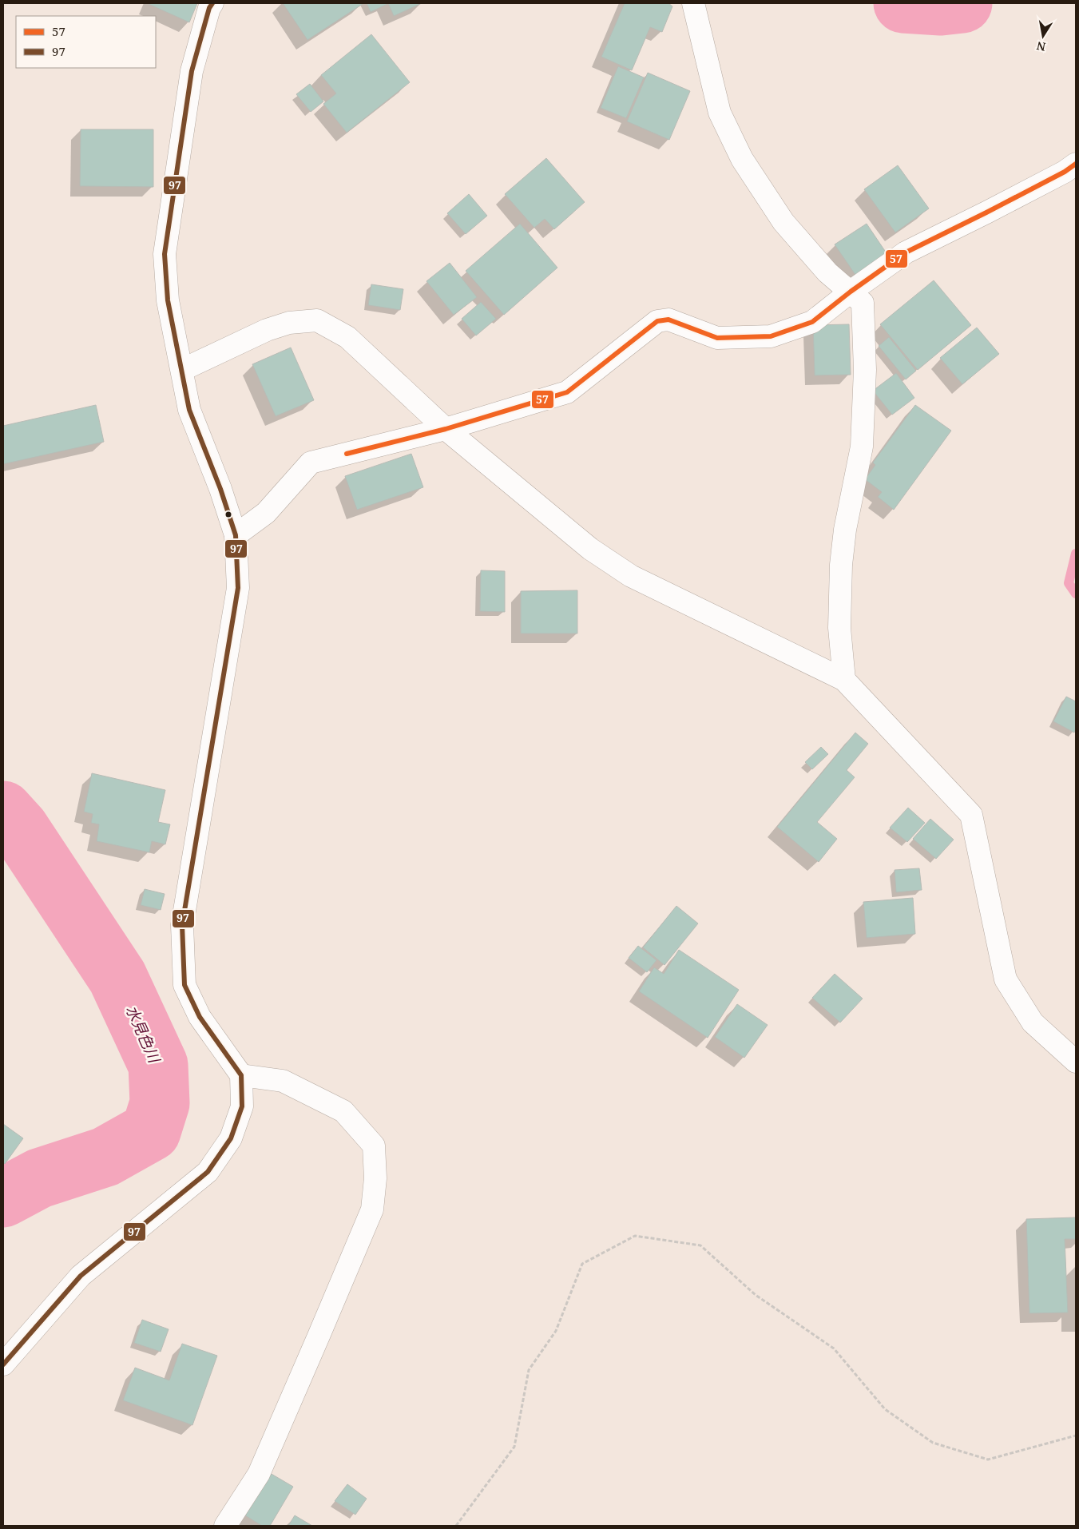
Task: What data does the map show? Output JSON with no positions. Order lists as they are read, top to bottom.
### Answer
{
  "water": ["水見色川"],
  "lines": ["transit line 97", "transit line 57"],
  "legend": ["57", "97"],
  "north": "bottom"
}
